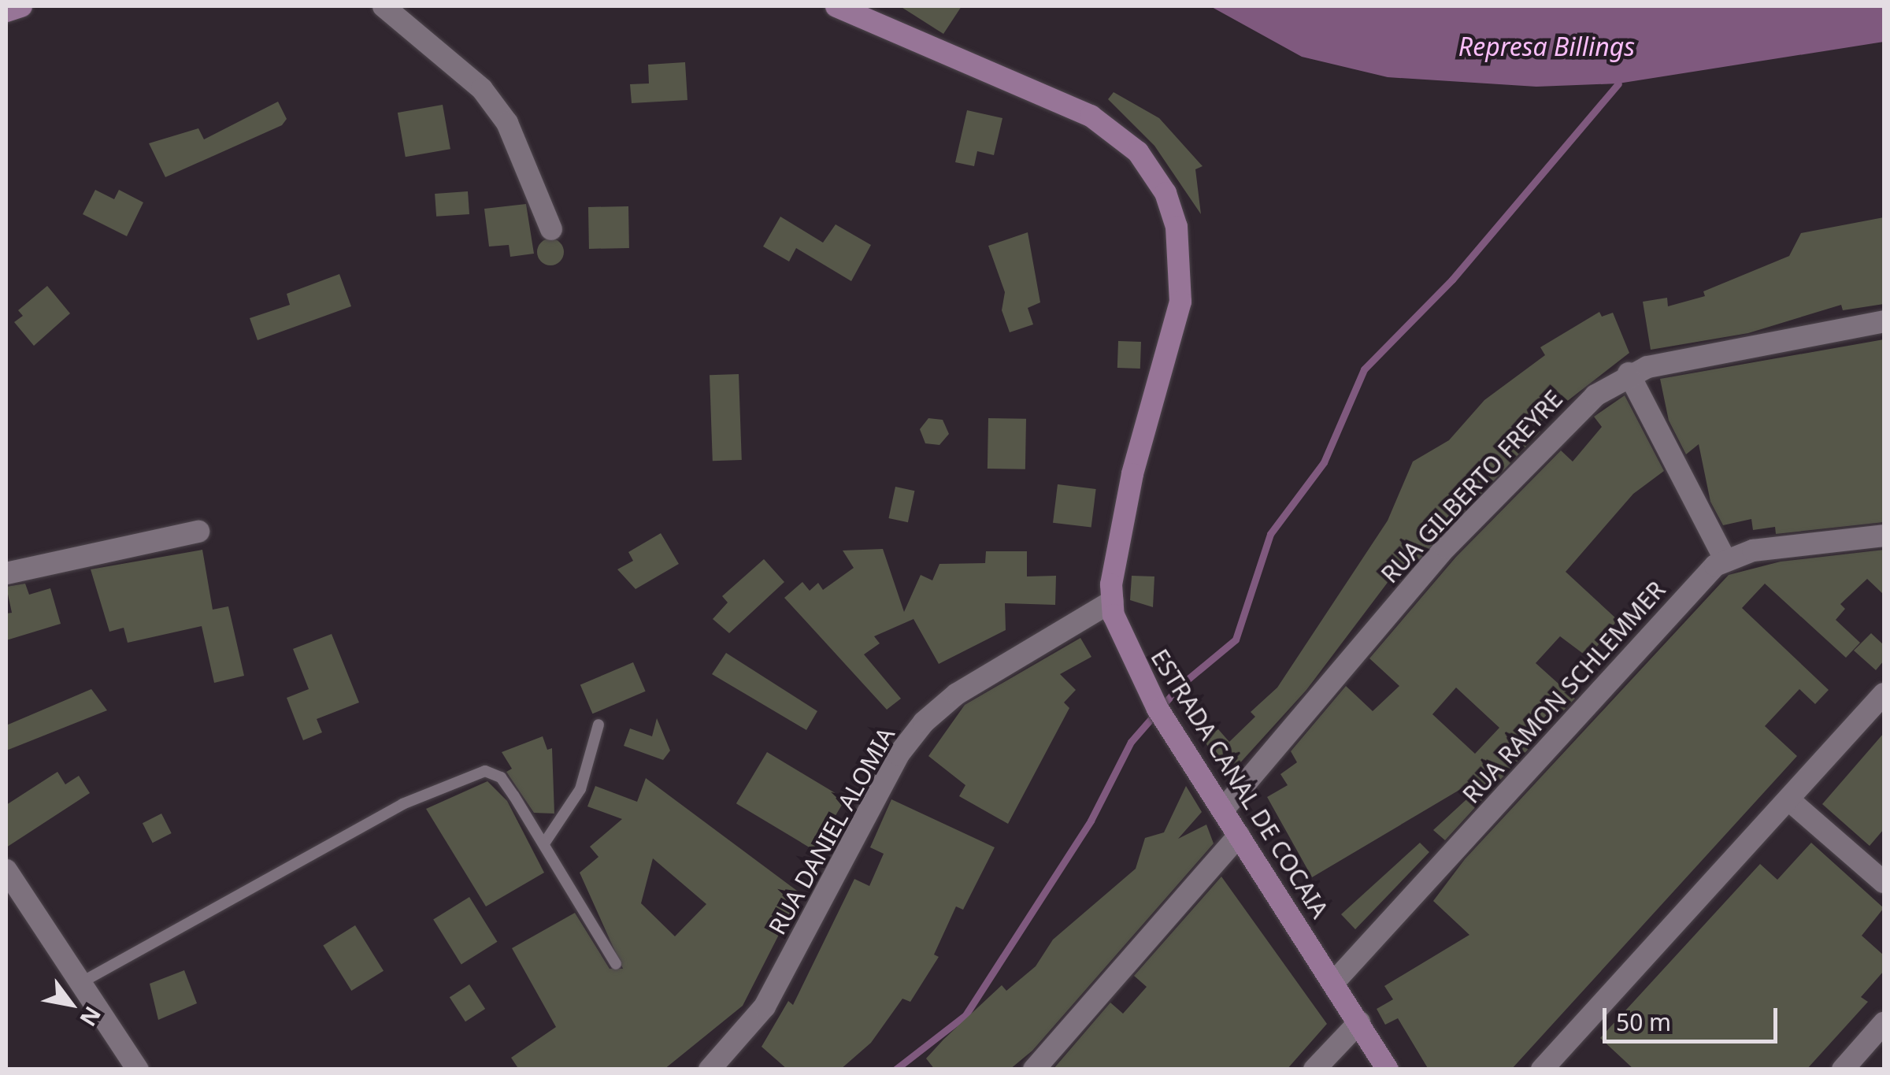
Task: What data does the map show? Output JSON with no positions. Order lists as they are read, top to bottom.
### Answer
{
  "streets": {
    "main road": ["ESTRADA CANAL DE COCAIA"],
    "street": ["RUA GILBERTO FREYRE", "RUA RAMON SCHLEMMER", "RUA DANIEL ALOMIA"]
  },
  "crossings": [
    ["RUA GILBERTO FREYRE", "ESTRADA CANAL DE COCAIA"],
    ["RUA RAMON SCHLEMMER", "ESTRADA CANAL DE COCAIA"],
    ["ESTRADA CANAL DE COCAIA", "RUA DANIEL ALOMIA"]
  ],
  "water": ["Represa Billings"],
  "scale_bar": "50 m",
  "north": "bottom right"
}
